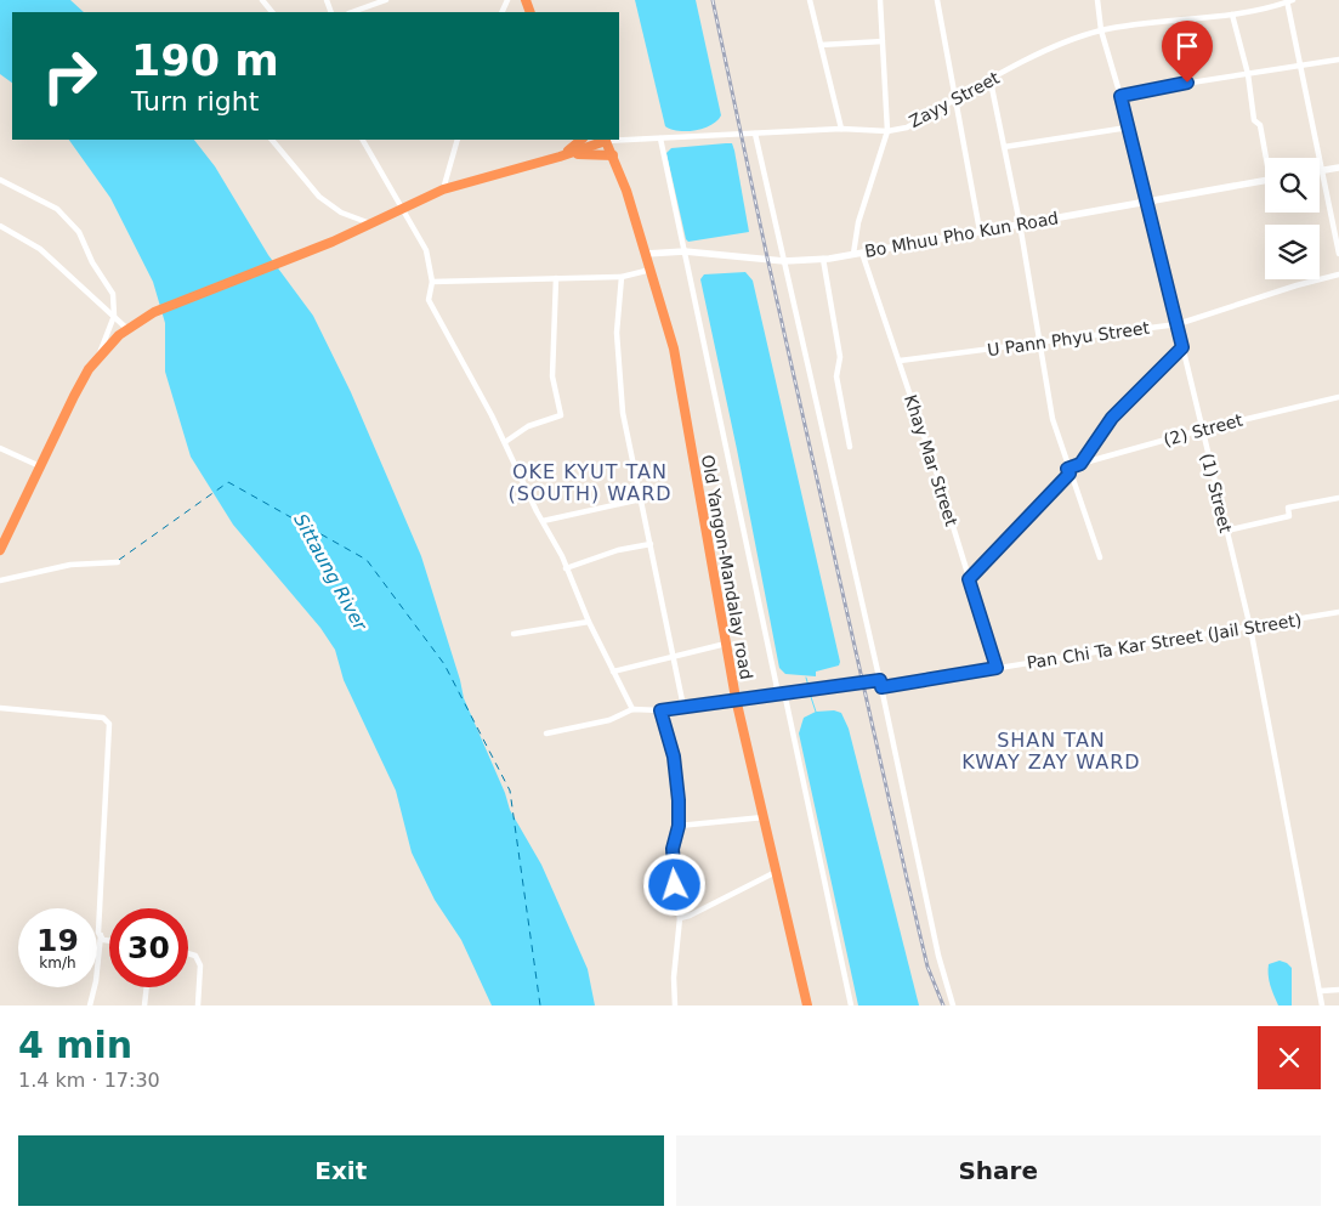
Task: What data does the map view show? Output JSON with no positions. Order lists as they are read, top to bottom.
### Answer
{
  "streets": {
    "highway": ["Old Yangon-Mandalay road"],
    "street": [
      "Zayy Street",
      "Bo Mhuu Pho Kun Road",
      "U Pann Phyu Street",
      "(2) Street",
      "Khay Mar Street",
      "(1) Street",
      "Pan Chi Ta Kar Street (Jail Street)"
    ]
  },
  "crossings": [
    ["Zayy Street", "(1) Street"],
    ["Bo Mhuu Pho Kun Road", "Khay Mar Street"],
    ["Bo Mhuu Pho Kun Road", "(1) Street"],
    ["Bo Mhuu Pho Kun Road", "Old Yangon-Mandalay road"],
    ["U Pann Phyu Street", "Khay Mar Street"],
    ["U Pann Phyu Street", "(1) Street"],
    ["(2) Street", "(1) Street"],
    ["Khay Mar Street", "Pan Chi Ta Kar Street (Jail Street)"],
    ["(1) Street", "Pan Chi Ta Kar Street (Jail Street)"]
  ],
  "districts": ["OKE KYUT TAN (SOUTH) WARD", "SHAN TAN KWAY ZAY WARD"],
  "water": ["Sittaung River"],
  "page": {
    "turn": ["190 m", "Turn right"],
    "speed": "19 km/h",
    "limit": "30",
    "heading": ["4 min", "1.4 km · 17:30"],
    "buttons": ["Exit", "Share"]
  }
}
